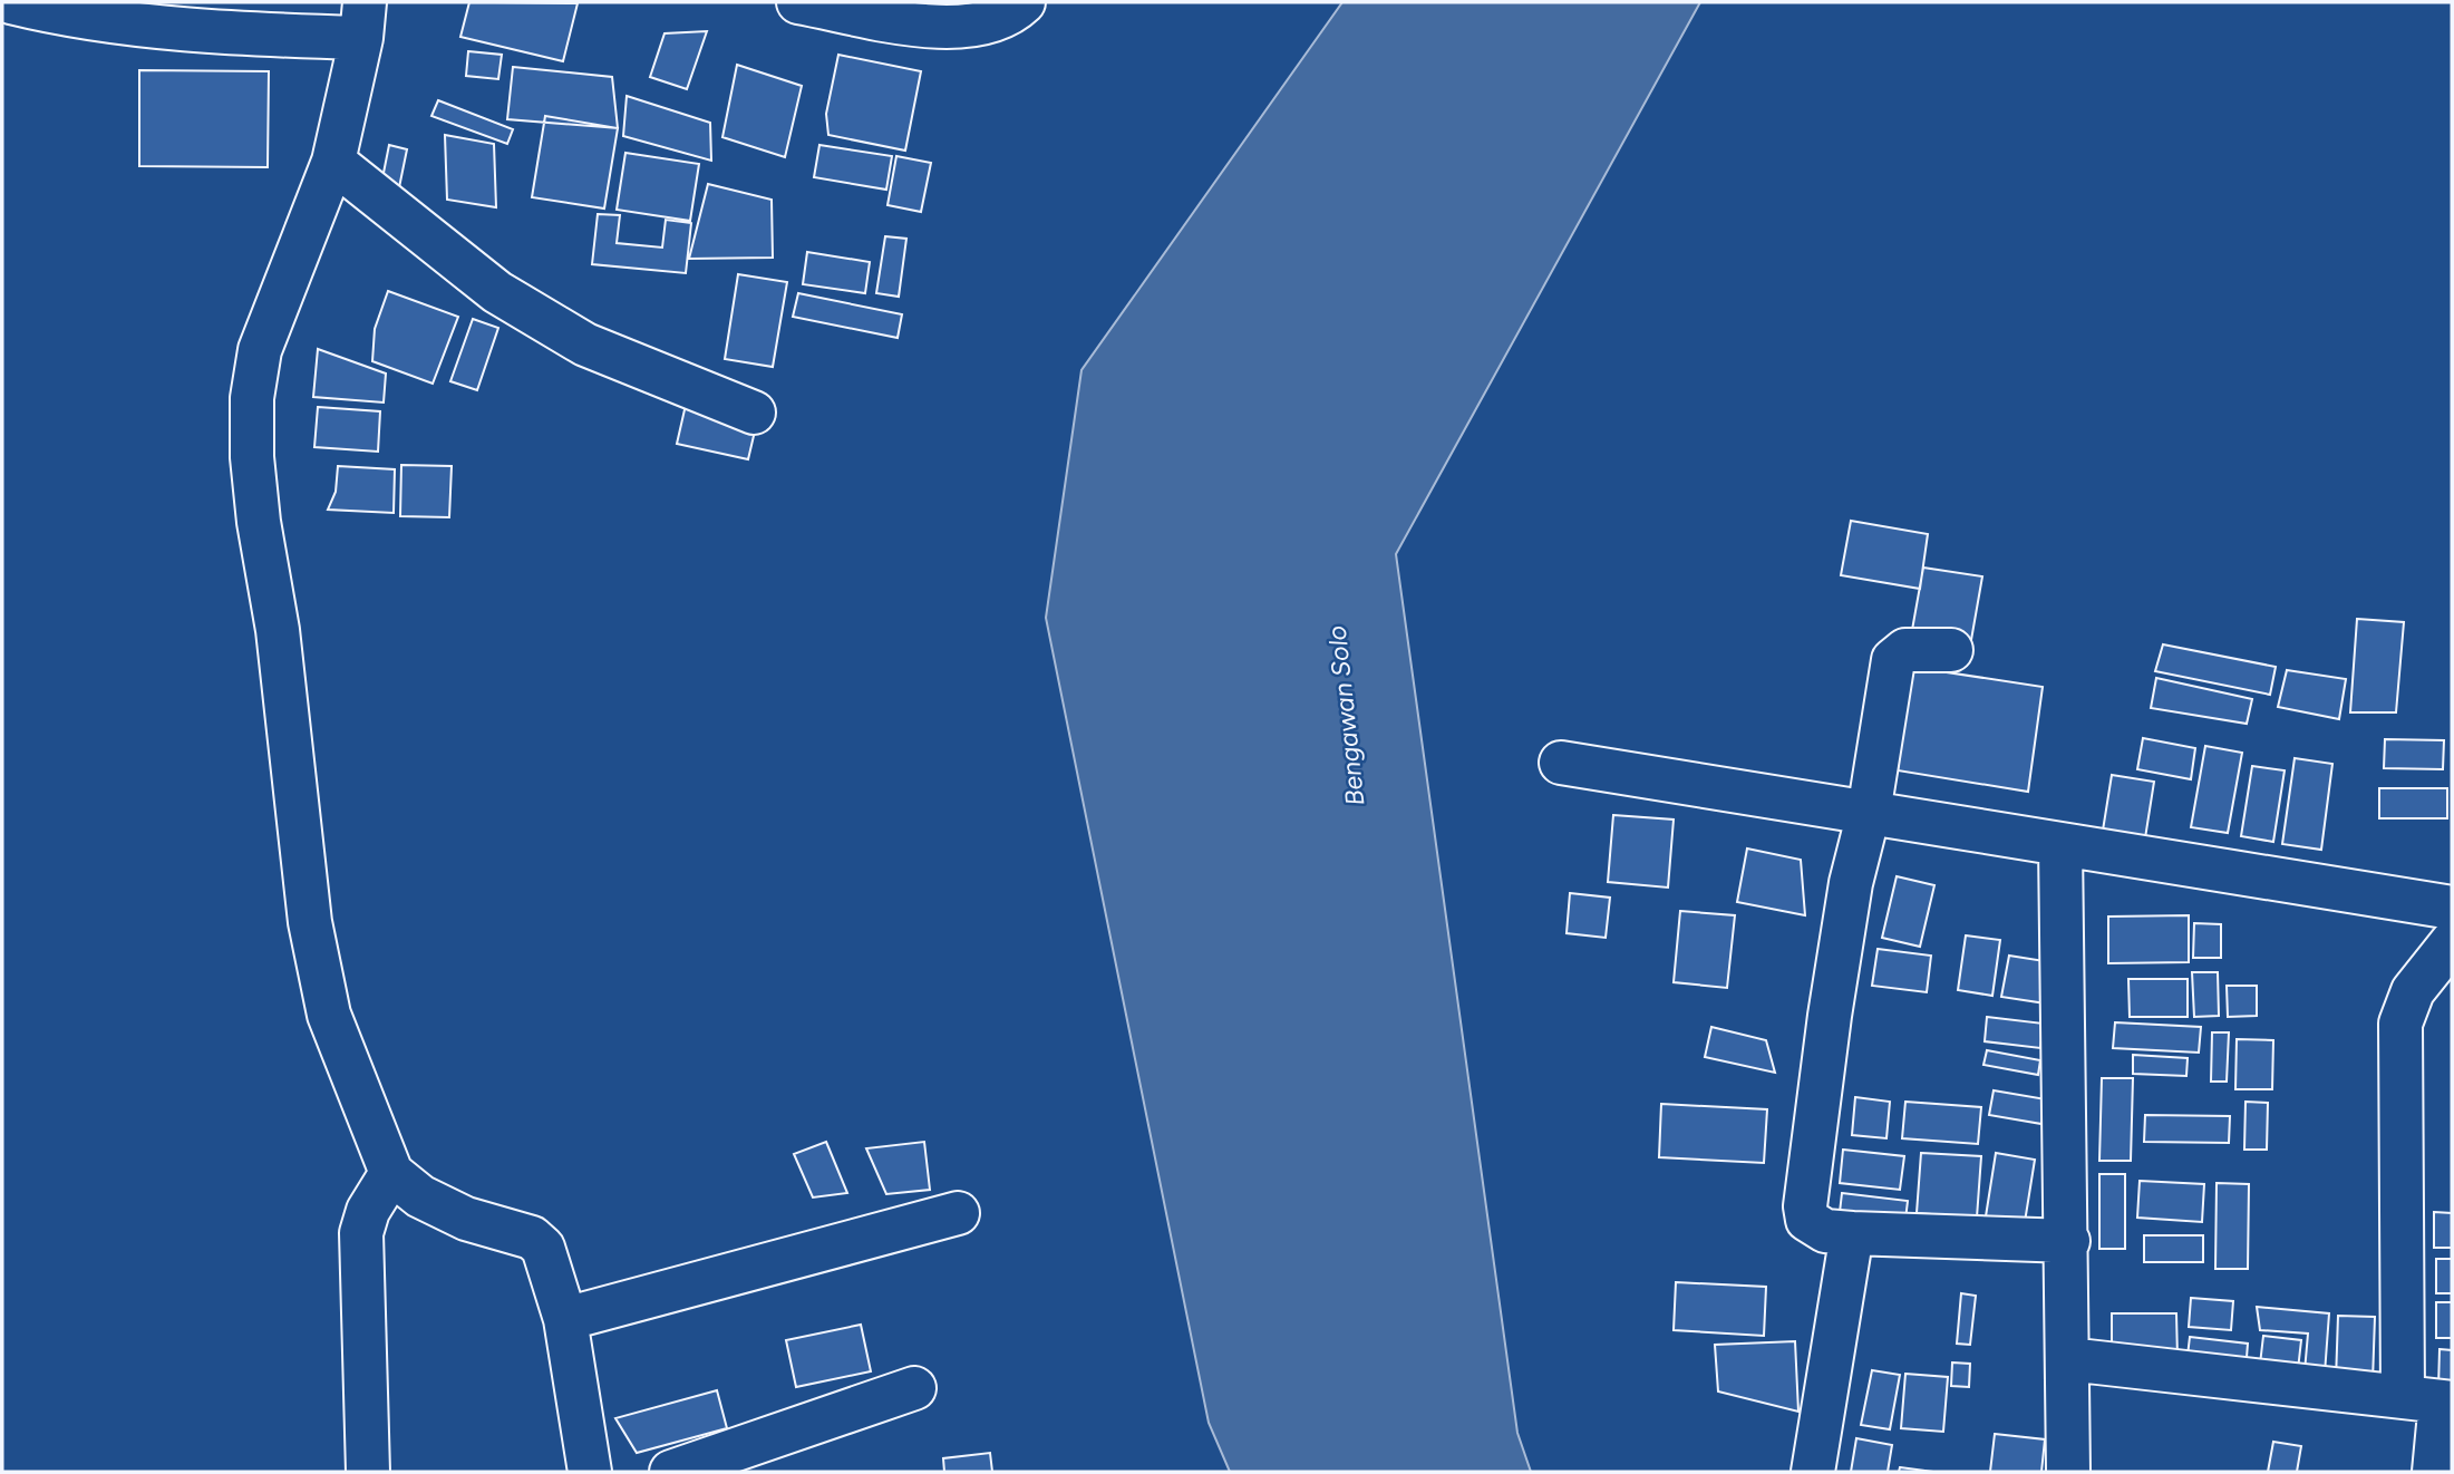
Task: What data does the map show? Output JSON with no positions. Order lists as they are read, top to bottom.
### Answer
{
  "water": ["Bengawan Solo"]
}
